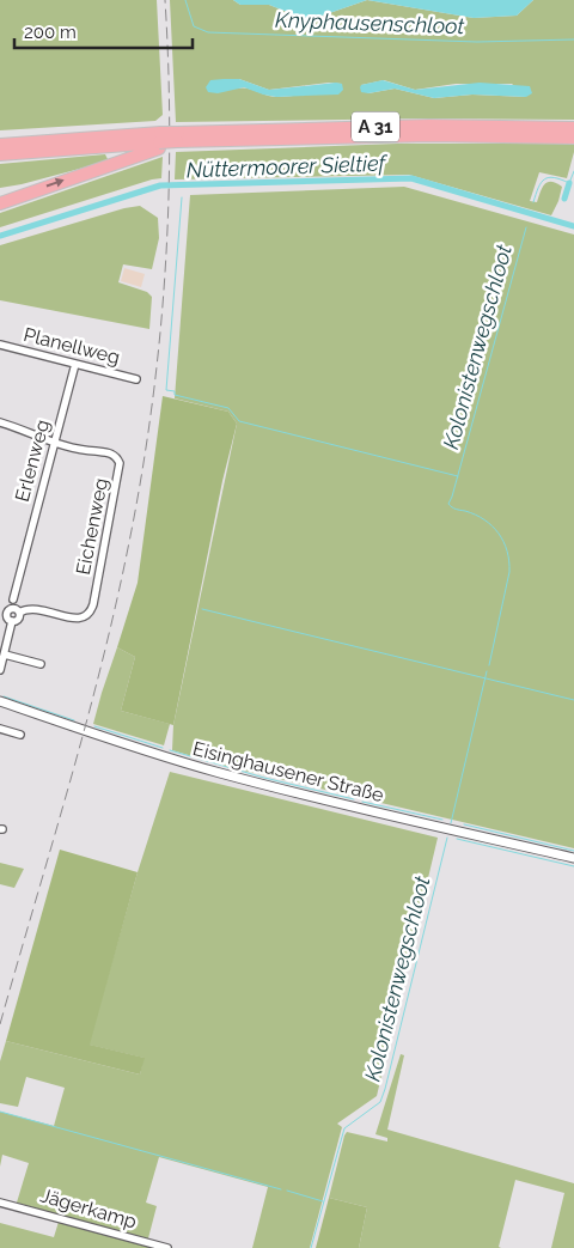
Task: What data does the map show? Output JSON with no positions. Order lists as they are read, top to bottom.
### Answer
{
  "streets": {
    "highway": ["A 31"],
    "street": [
      "Planellweg",
      "Erlenweg",
      "Eichenweg",
      "Eisinghausener Straße",
      "Jägerkamp"
    ]
  },
  "crossings": [
    ["Planellweg", "Erlenweg"],
    ["Erlenweg", "Eichenweg"]
  ],
  "water": ["Knyphausenschloot", "Nüttermoorer Sieltief", "Kolonistenwegschloot"],
  "scale_bar": "200 m"
}
